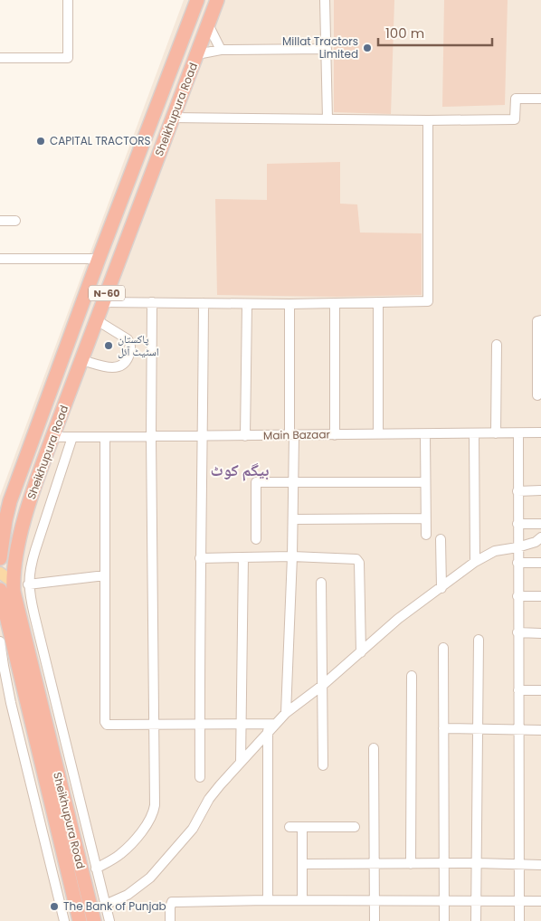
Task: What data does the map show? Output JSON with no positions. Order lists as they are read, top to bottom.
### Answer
{
  "streets": {
    "highway": ["Sheikhupura Road", "N-60"],
    "street": ["Main Bazaar"]
  },
  "crossings": [
    ["Sheikhupura Road", "Main Bazaar"]
  ],
  "districts": ["بیگم کوٹ"],
  "places": [
    "Millat Tractors Limited",
    "CAPITAL TRACTORS",
    "پاکستان اسٹیٹ آئل",
    "The Bank of Punjab"
  ],
  "scale_bar": "100 m"
}
